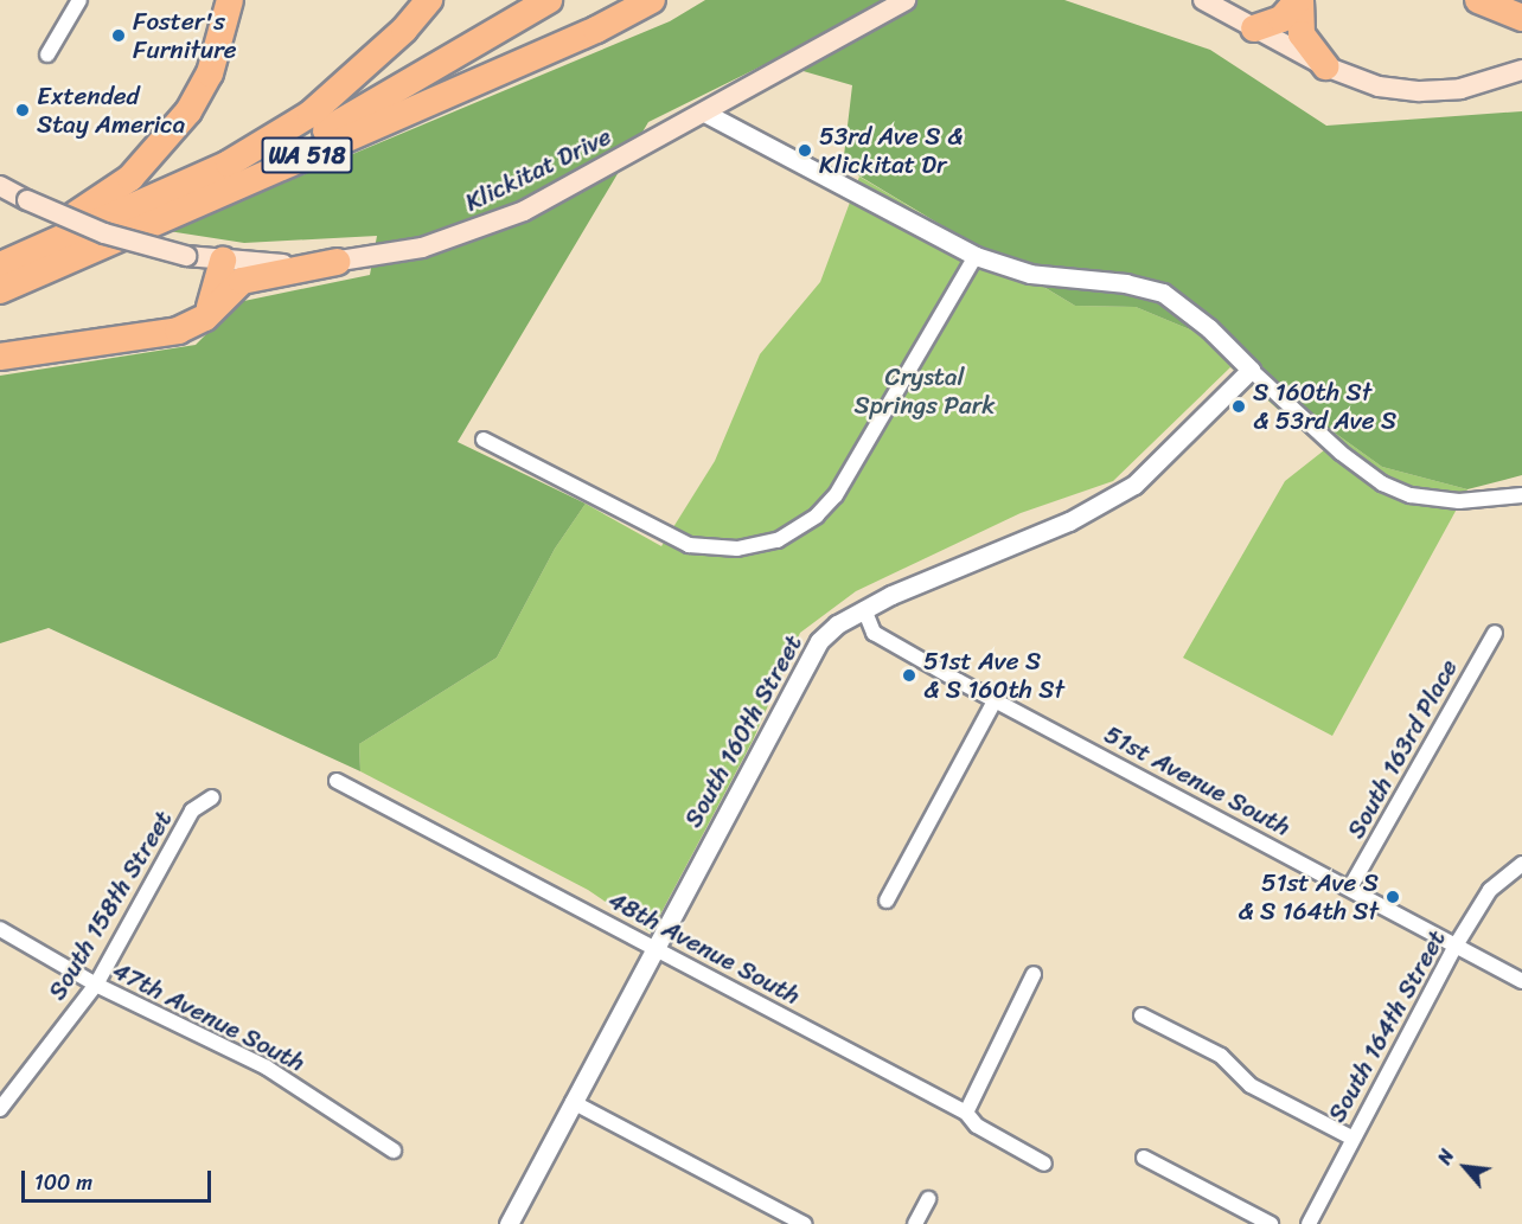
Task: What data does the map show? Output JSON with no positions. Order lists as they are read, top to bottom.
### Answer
{
  "streets": {
    "highway": ["WA 518"],
    "main road": ["Klickitat Drive"],
    "street": [
      "South 160th Street",
      "South 163rd Place",
      "51st Avenue South",
      "South 158th Street",
      "48th Avenue South",
      "47th Avenue South",
      "South 164th Street"
    ]
  },
  "crossings": [
    ["South 160th Street", "51st Avenue South"],
    ["South 160th Street", "48th Avenue South"],
    ["South 163rd Place", "51st Avenue South"],
    ["51st Avenue South", "South 164th Street"],
    ["South 158th Street", "47th Avenue South"]
  ],
  "parks": ["Crystal Springs Park"],
  "places": [
    "Foster's Furniture",
    "Extended Stay America",
    "53rd Ave S & Klickitat Dr",
    "S 160th St & 53rd Ave S",
    "51st Ave S & S 160th St",
    "51st Ave S & S 164th St"
  ],
  "scale_bar": "100 m",
  "north": "top left"
}
